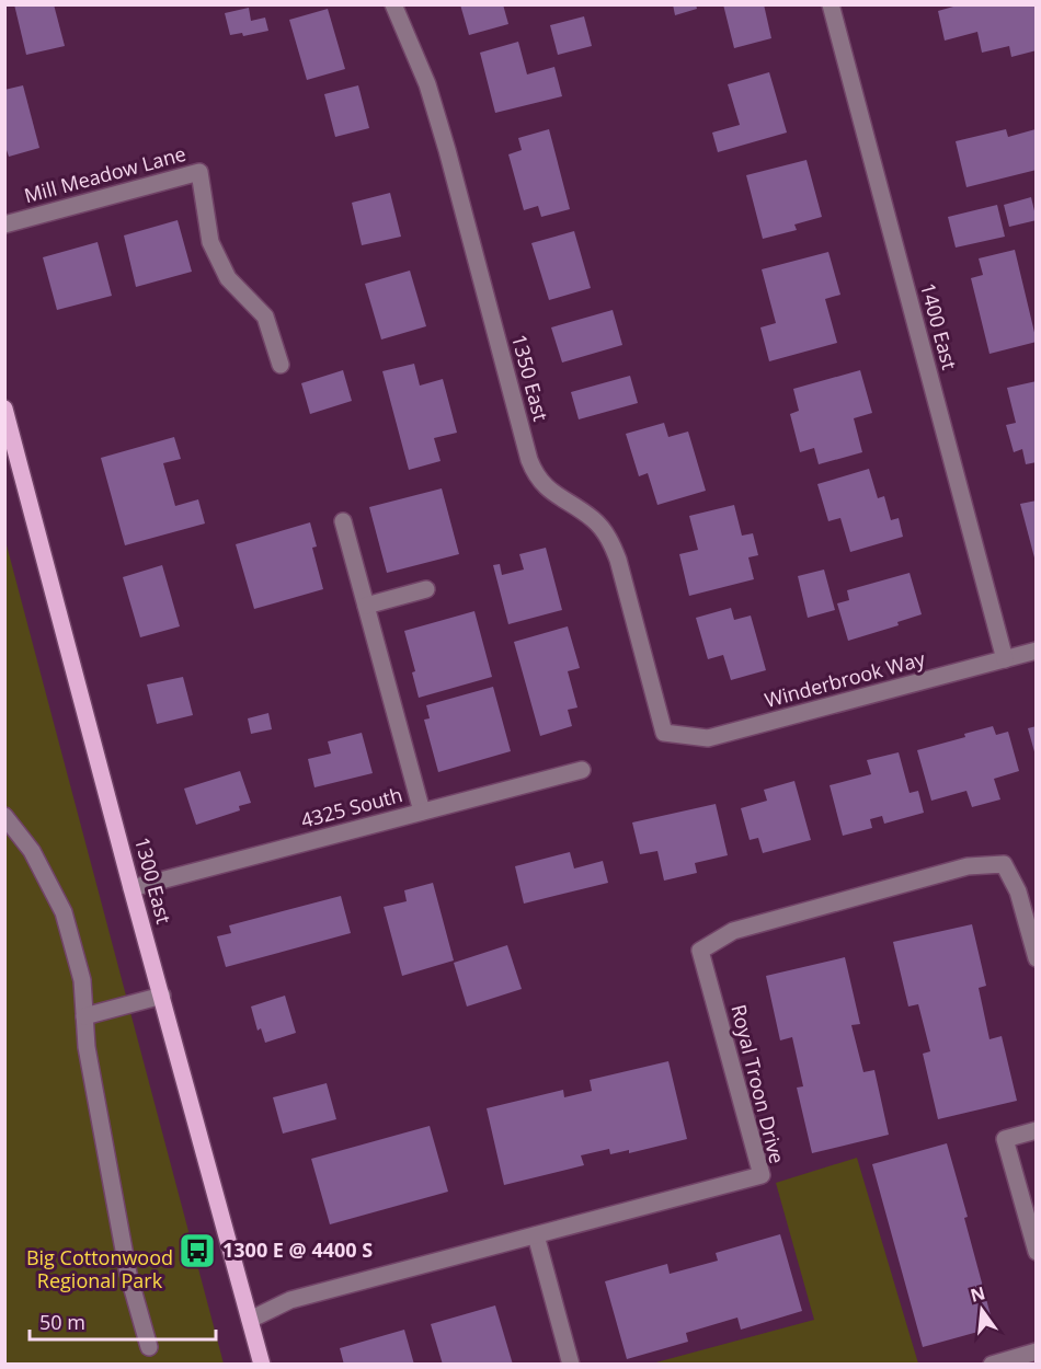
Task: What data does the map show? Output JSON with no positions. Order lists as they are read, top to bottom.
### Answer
{
  "streets": {
    "main road": ["1300 East"],
    "street": [
      "Mill Meadow Lane",
      "1400 East",
      "1350 East",
      "Winderbrook Way",
      "4325 South",
      "Royal Troon Drive"
    ]
  },
  "crossings": [
    ["1400 East", "Winderbrook Way"],
    ["1350 East", "Winderbrook Way"],
    ["4325 South", "1300 East"],
    ["1300 East", "Royal Troon Drive"]
  ],
  "parks": ["Big Cottonwood Regional Park"],
  "places": {
    "bus stop": ["1300 E @ 4400 S"]
  },
  "scale_bar": "50 m",
  "north": "top"
}
